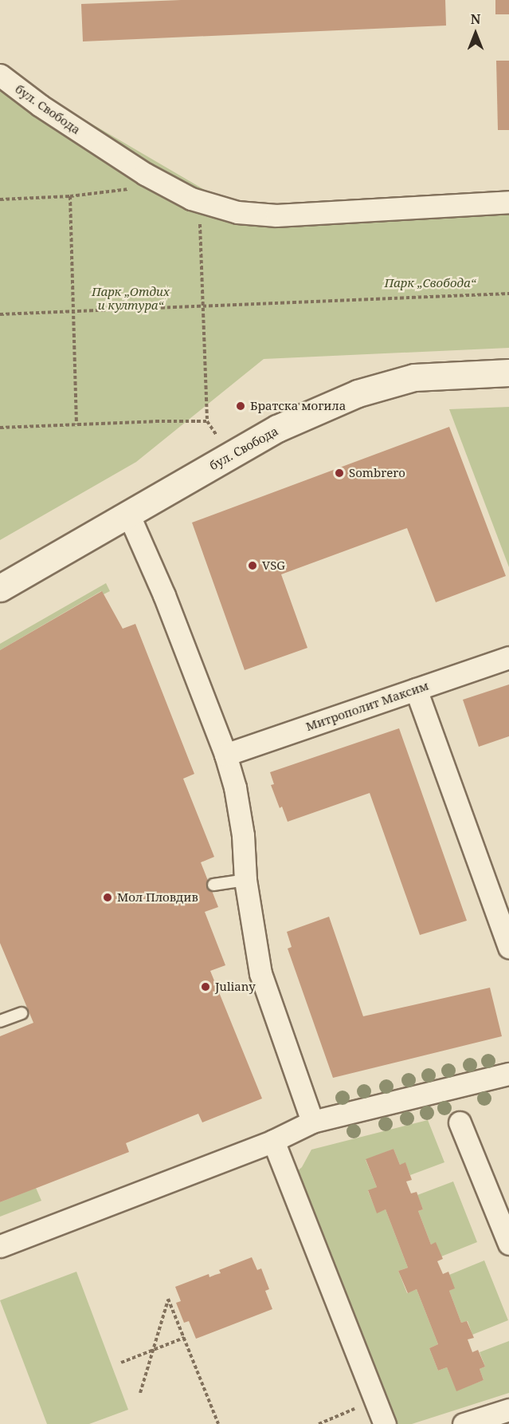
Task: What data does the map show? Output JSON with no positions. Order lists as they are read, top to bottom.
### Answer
{
  "streets": {
    "street": ["бул. Свобода", "Митрополит Максим"]
  },
  "parks": ["Парк „Свобода“", "Парк „Отдих и култура“"],
  "places": [
    "Братска могила",
    "Sombrero",
    "VSG",
    "Мол Пловдив",
    "Juliany"
  ],
  "north": "top"
}
